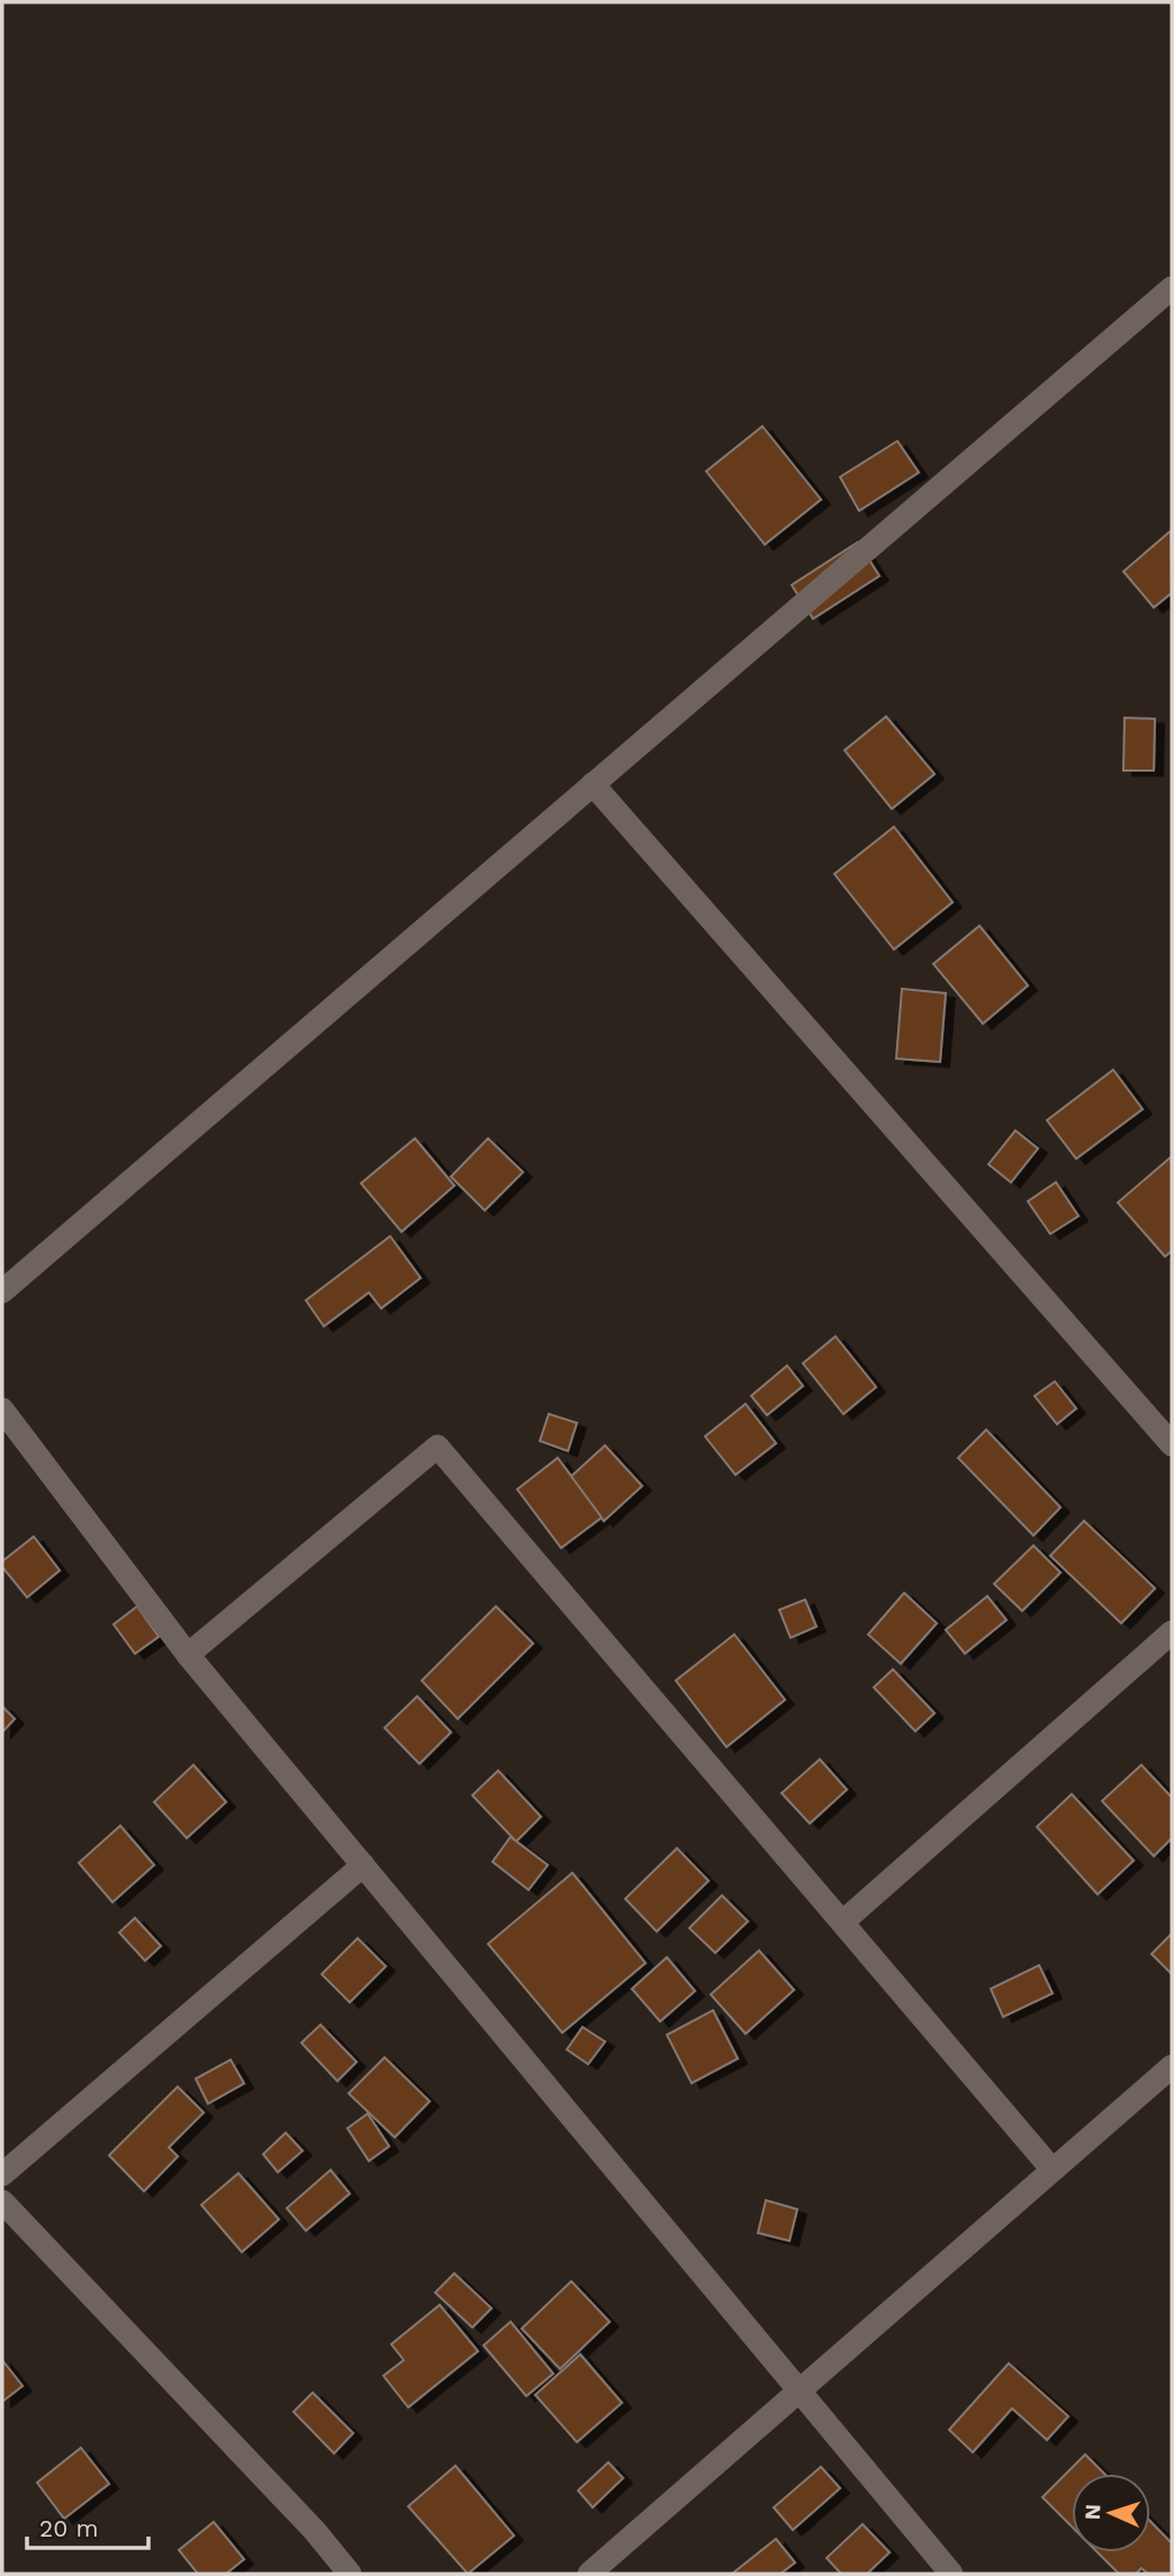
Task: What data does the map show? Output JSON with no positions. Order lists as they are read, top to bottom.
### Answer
{
  "scale_bar": "20 m",
  "north": "left"
}
